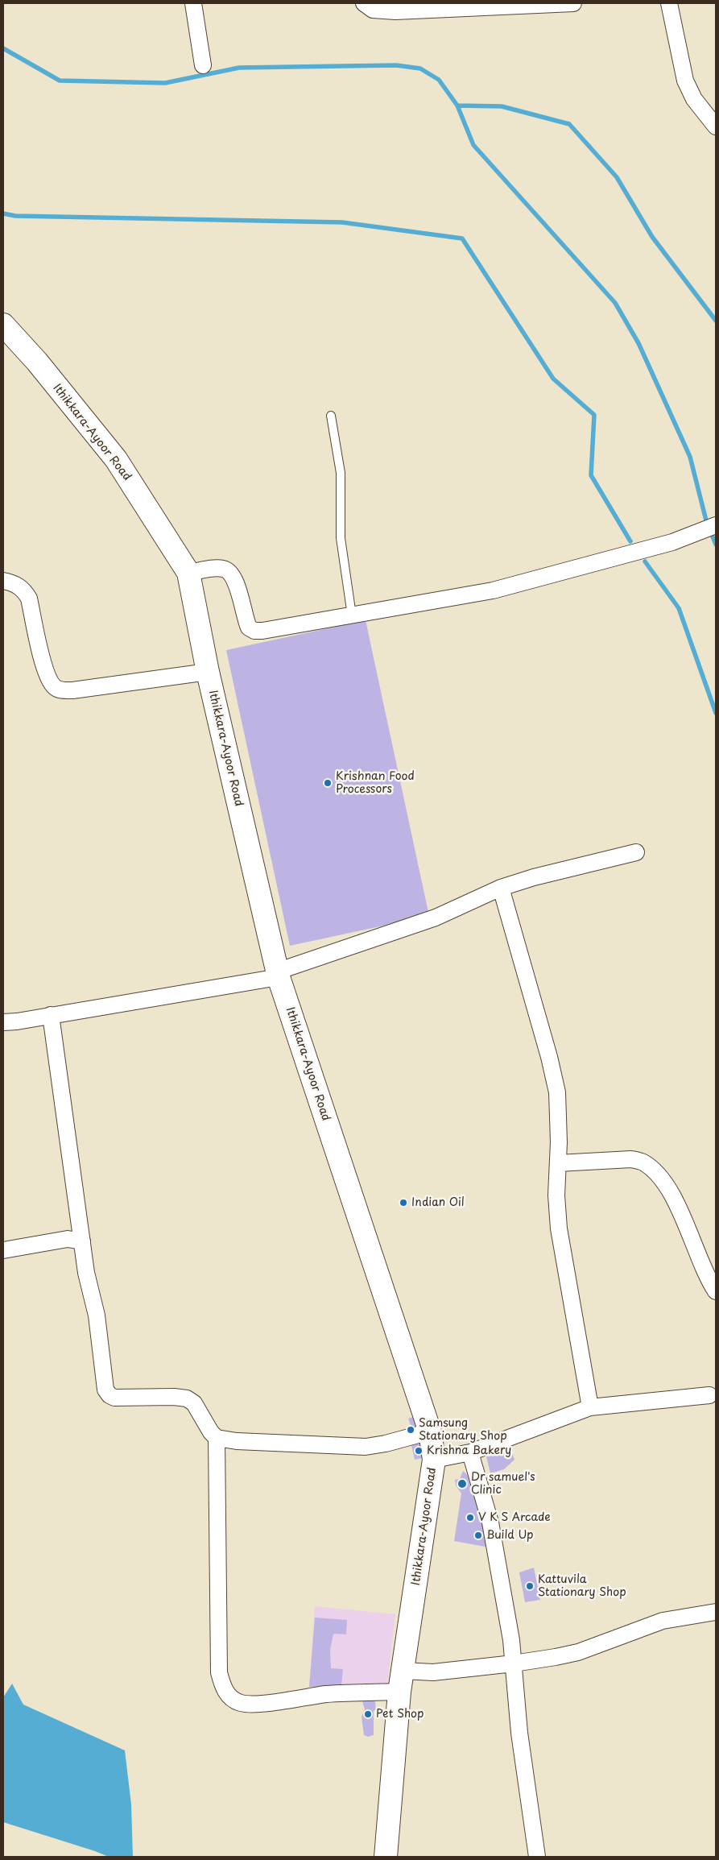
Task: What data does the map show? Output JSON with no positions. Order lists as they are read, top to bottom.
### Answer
{
  "streets": {
    "main road": ["Ithikkara-Ayoor Road"]
  },
  "places": [
    "Krishnan Food Processors",
    "Indian Oil",
    "Samsung Stationary Shop",
    "Krishna Bakery",
    "Dr samuel's Clinic",
    "V K S Arcade",
    "Build Up",
    "Kattuvila Stationary Shop",
    "Pet Shop"
  ]
}
